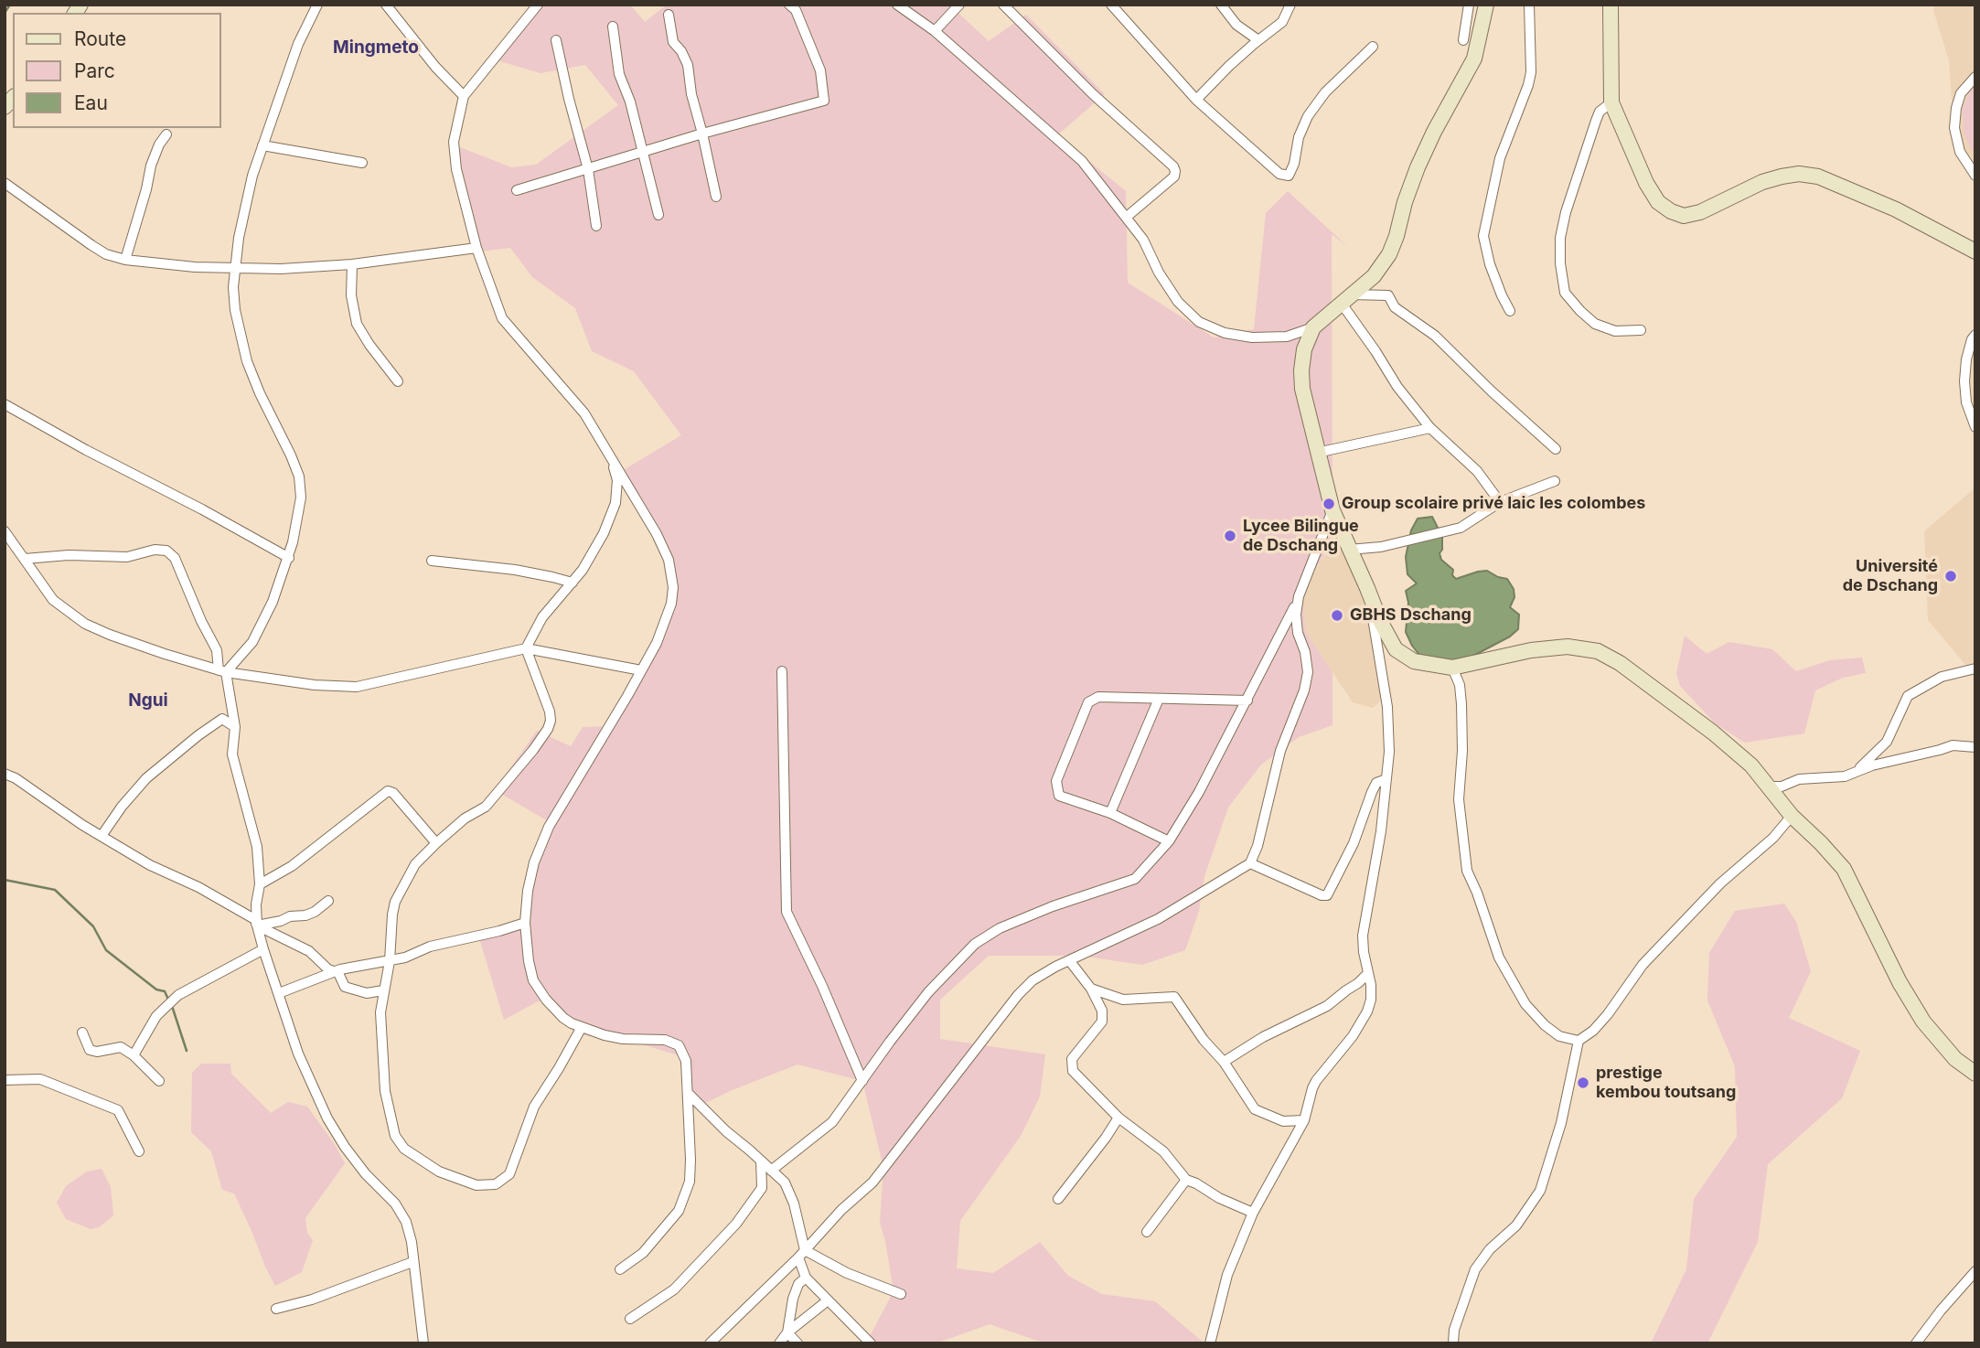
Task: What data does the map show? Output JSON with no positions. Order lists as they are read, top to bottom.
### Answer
{
  "districts": ["Mingmeto", "Ngui"],
  "places": [
    "Group scolaire privé laic les colombes",
    "Lycee Bilingue de Dschang",
    "Université de Dschang",
    "GBHS Dschang",
    "prestige kembou toutsang"
  ],
  "legend": ["Route", "Parc", "Eau"]
}
